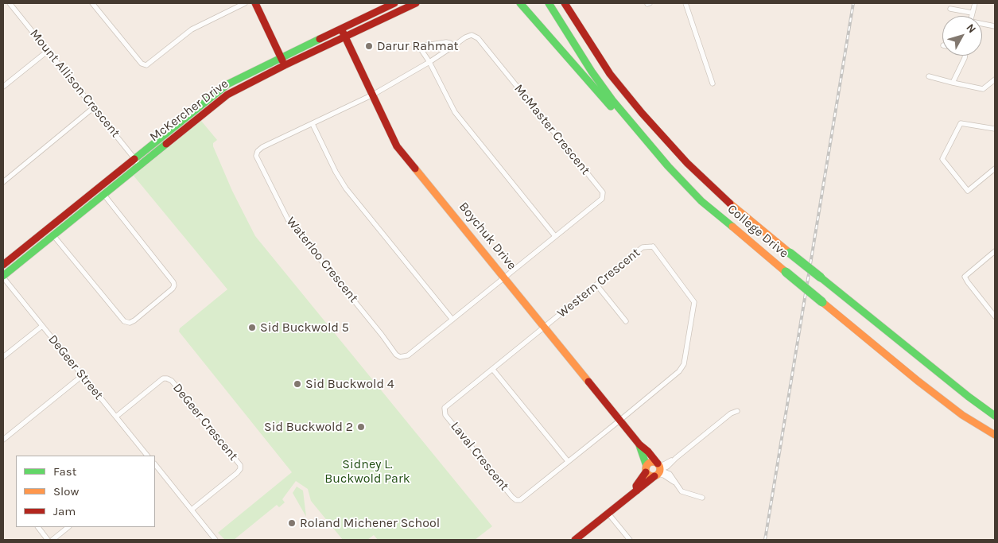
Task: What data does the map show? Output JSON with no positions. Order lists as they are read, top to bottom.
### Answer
{
  "streets": {
    "main road": ["McKercher Drive", "College Drive", "Boychuk Drive"],
    "street": [
      "Mount Allison Crescent",
      "McMaster Crescent",
      "Waterloo Crescent",
      "Western Crescent",
      "DeGeer Street",
      "DeGeer Crescent",
      "Laval Crescent"
    ]
  },
  "crossings": [
    ["Mount Allison Crescent", "McKercher Drive"],
    ["McKercher Drive", "Boychuk Drive"],
    ["McKercher Drive", "DeGeer Street"],
    ["McMaster Crescent", "Boychuk Drive"],
    ["McMaster Crescent", "Waterloo Crescent"],
    ["Boychuk Drive", "Waterloo Crescent"],
    ["Boychuk Drive", "Western Crescent"],
    ["Boychuk Drive", "Laval Crescent"],
    ["Western Crescent", "Laval Crescent"],
    ["DeGeer Street", "DeGeer Crescent"]
  ],
  "parks": ["Sidney L. Buckwold Park"],
  "places": [
    "Darur Rahmat",
    "Sid Buckwold 5",
    "Sid Buckwold 4",
    "Sid Buckwold 2",
    "Roland Michener School"
  ],
  "legend": ["Fast", "Slow", "Jam"],
  "north": "top right"
}
